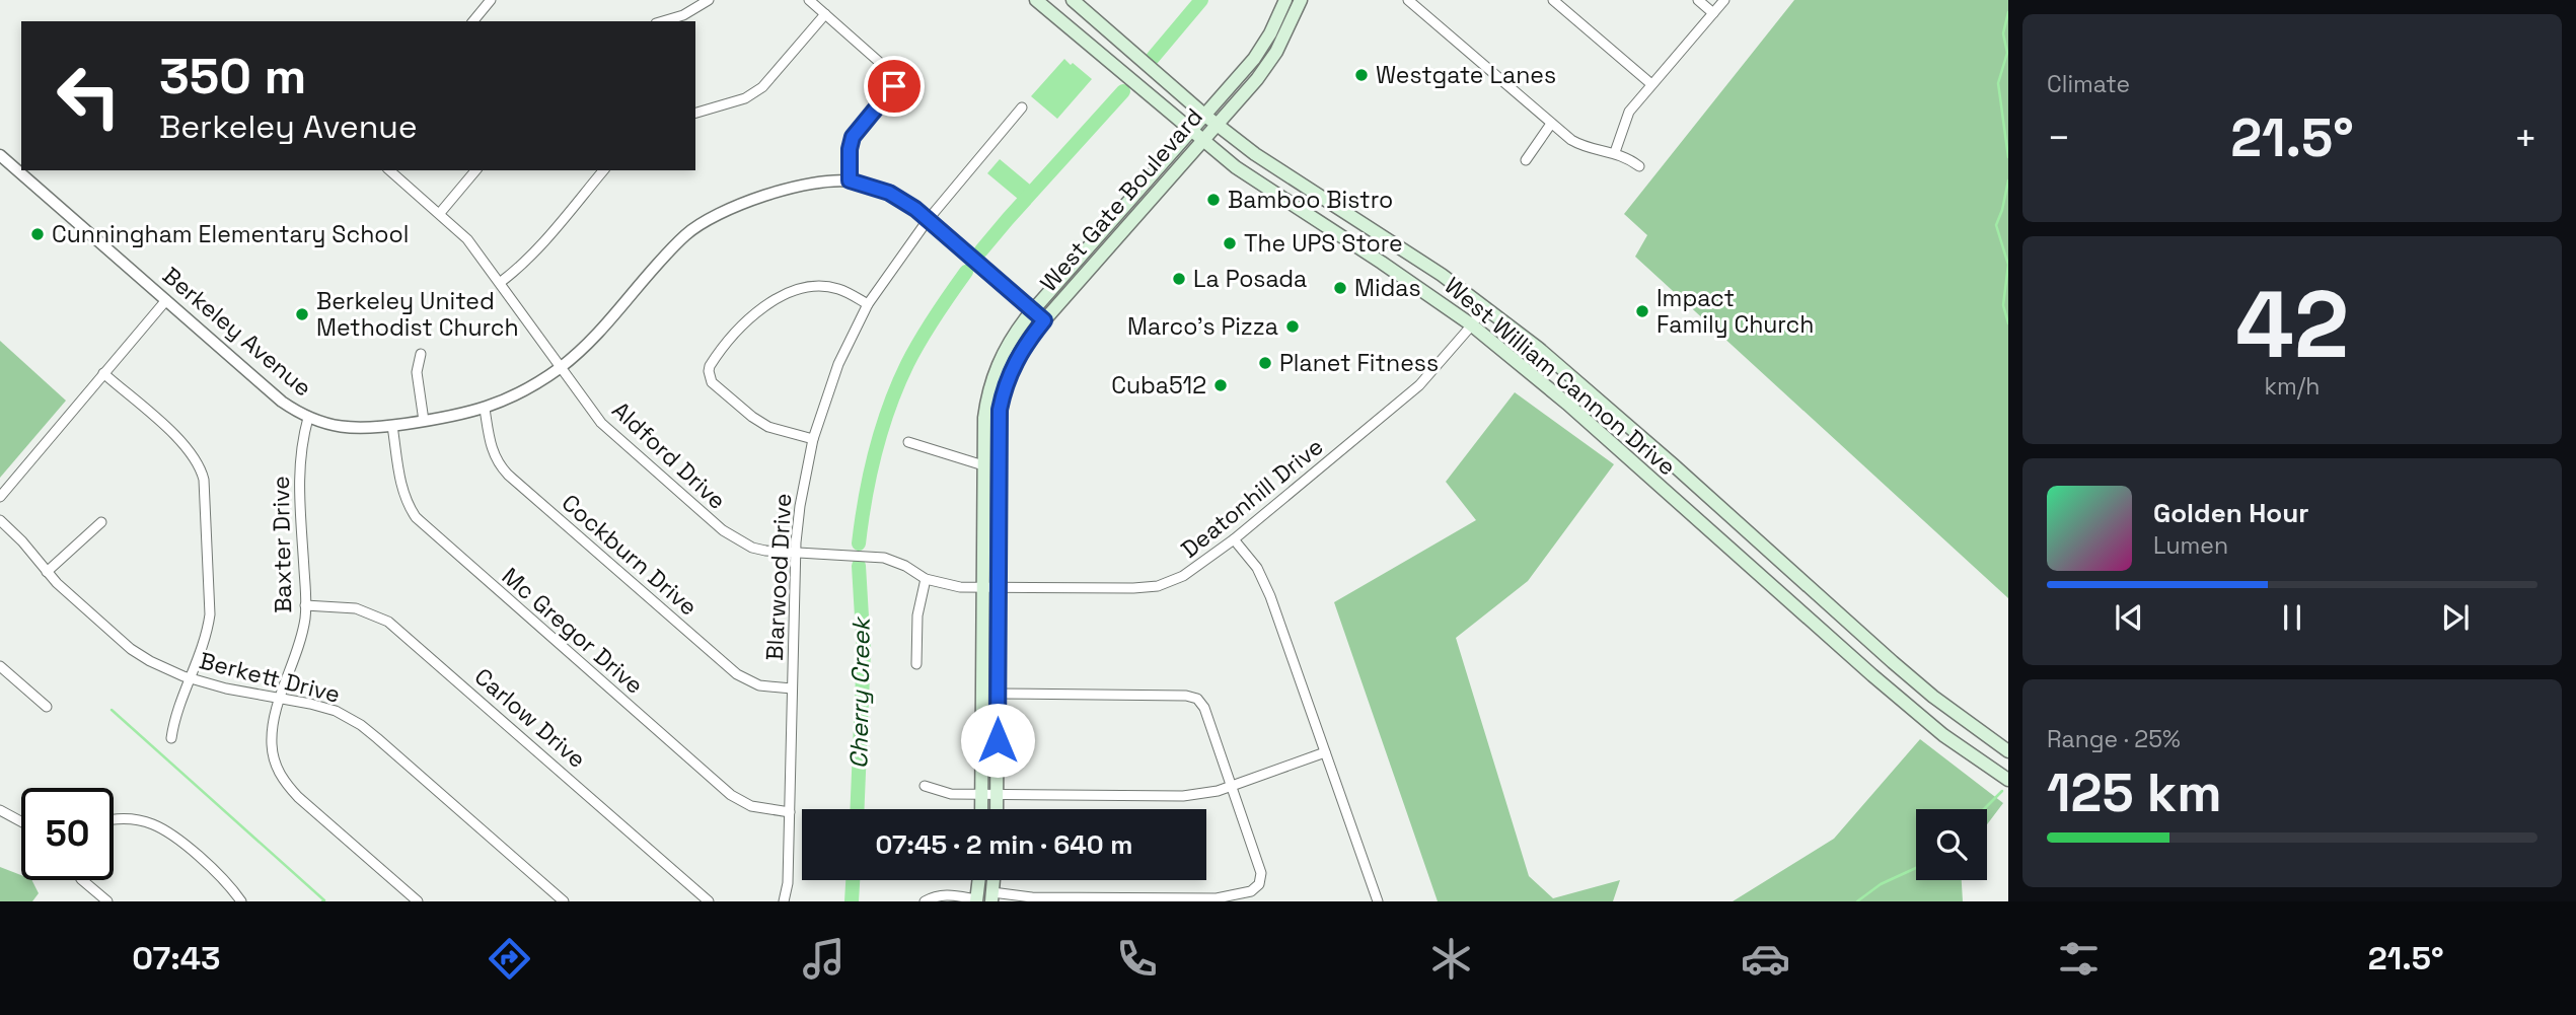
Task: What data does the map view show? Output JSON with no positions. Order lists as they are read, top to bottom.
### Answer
{
  "streets": {
    "main road": ["West Gate Boulevard", "West William Cannon Drive"],
    "street": [
      "Berkeley Avenue",
      "Aldford Drive",
      "Deatonhill Drive",
      "Baxter Drive",
      "Cockburn Drive",
      "Blarwood Drive",
      "Mc Gregor Drive",
      "Berkett Drive",
      "Carlow Drive"
    ]
  },
  "crossings": [
    ["West Gate Boulevard", "Berkeley Avenue"],
    ["West Gate Boulevard", "West William Cannon Drive"],
    ["West Gate Boulevard", "Aldford Drive"],
    ["West Gate Boulevard", "Deatonhill Drive"],
    ["Berkeley Avenue", "Aldford Drive"],
    ["Berkeley Avenue", "Baxter Drive"],
    ["Berkeley Avenue", "Cockburn Drive"],
    ["Berkeley Avenue", "Blarwood Drive"],
    ["Berkeley Avenue", "Mc Gregor Drive"],
    ["West William Cannon Drive", "Deatonhill Drive"],
    ["Aldford Drive", "Deatonhill Drive"],
    ["Aldford Drive", "Blarwood Drive"],
    ["Baxter Drive", "Berkett Drive"],
    ["Baxter Drive", "Carlow Drive"],
    ["Cockburn Drive", "Blarwood Drive"],
    ["Blarwood Drive", "Mc Gregor Drive"]
  ],
  "water": ["Cherry Creek"],
  "places": [
    "Westgate Lanes",
    "Bamboo Bistro",
    "Cunningham Elementary School",
    "The UPS Store",
    "La Posada",
    "Midas",
    "Impact Family Church",
    "Berkeley United Methodist Church",
    "Marco's Pizza",
    "Planet Fitness",
    "Cuba512"
  ],
  "page": {
    "tile": [
      "Climate",
      ["42", "km/h"],
      ["Range · 25%", "125 km"]
    ],
    "turn": ["350 m", "Berkeley Avenue"],
    "heat": ["−", "21.5°", "+"],
    "song": ["Golden Hour", "Lumen"],
    "limit": "50",
    "trip": "07:45 · 2 min · 640 m",
    "tabs": ["07:43", "21.5°"]
  }
}
